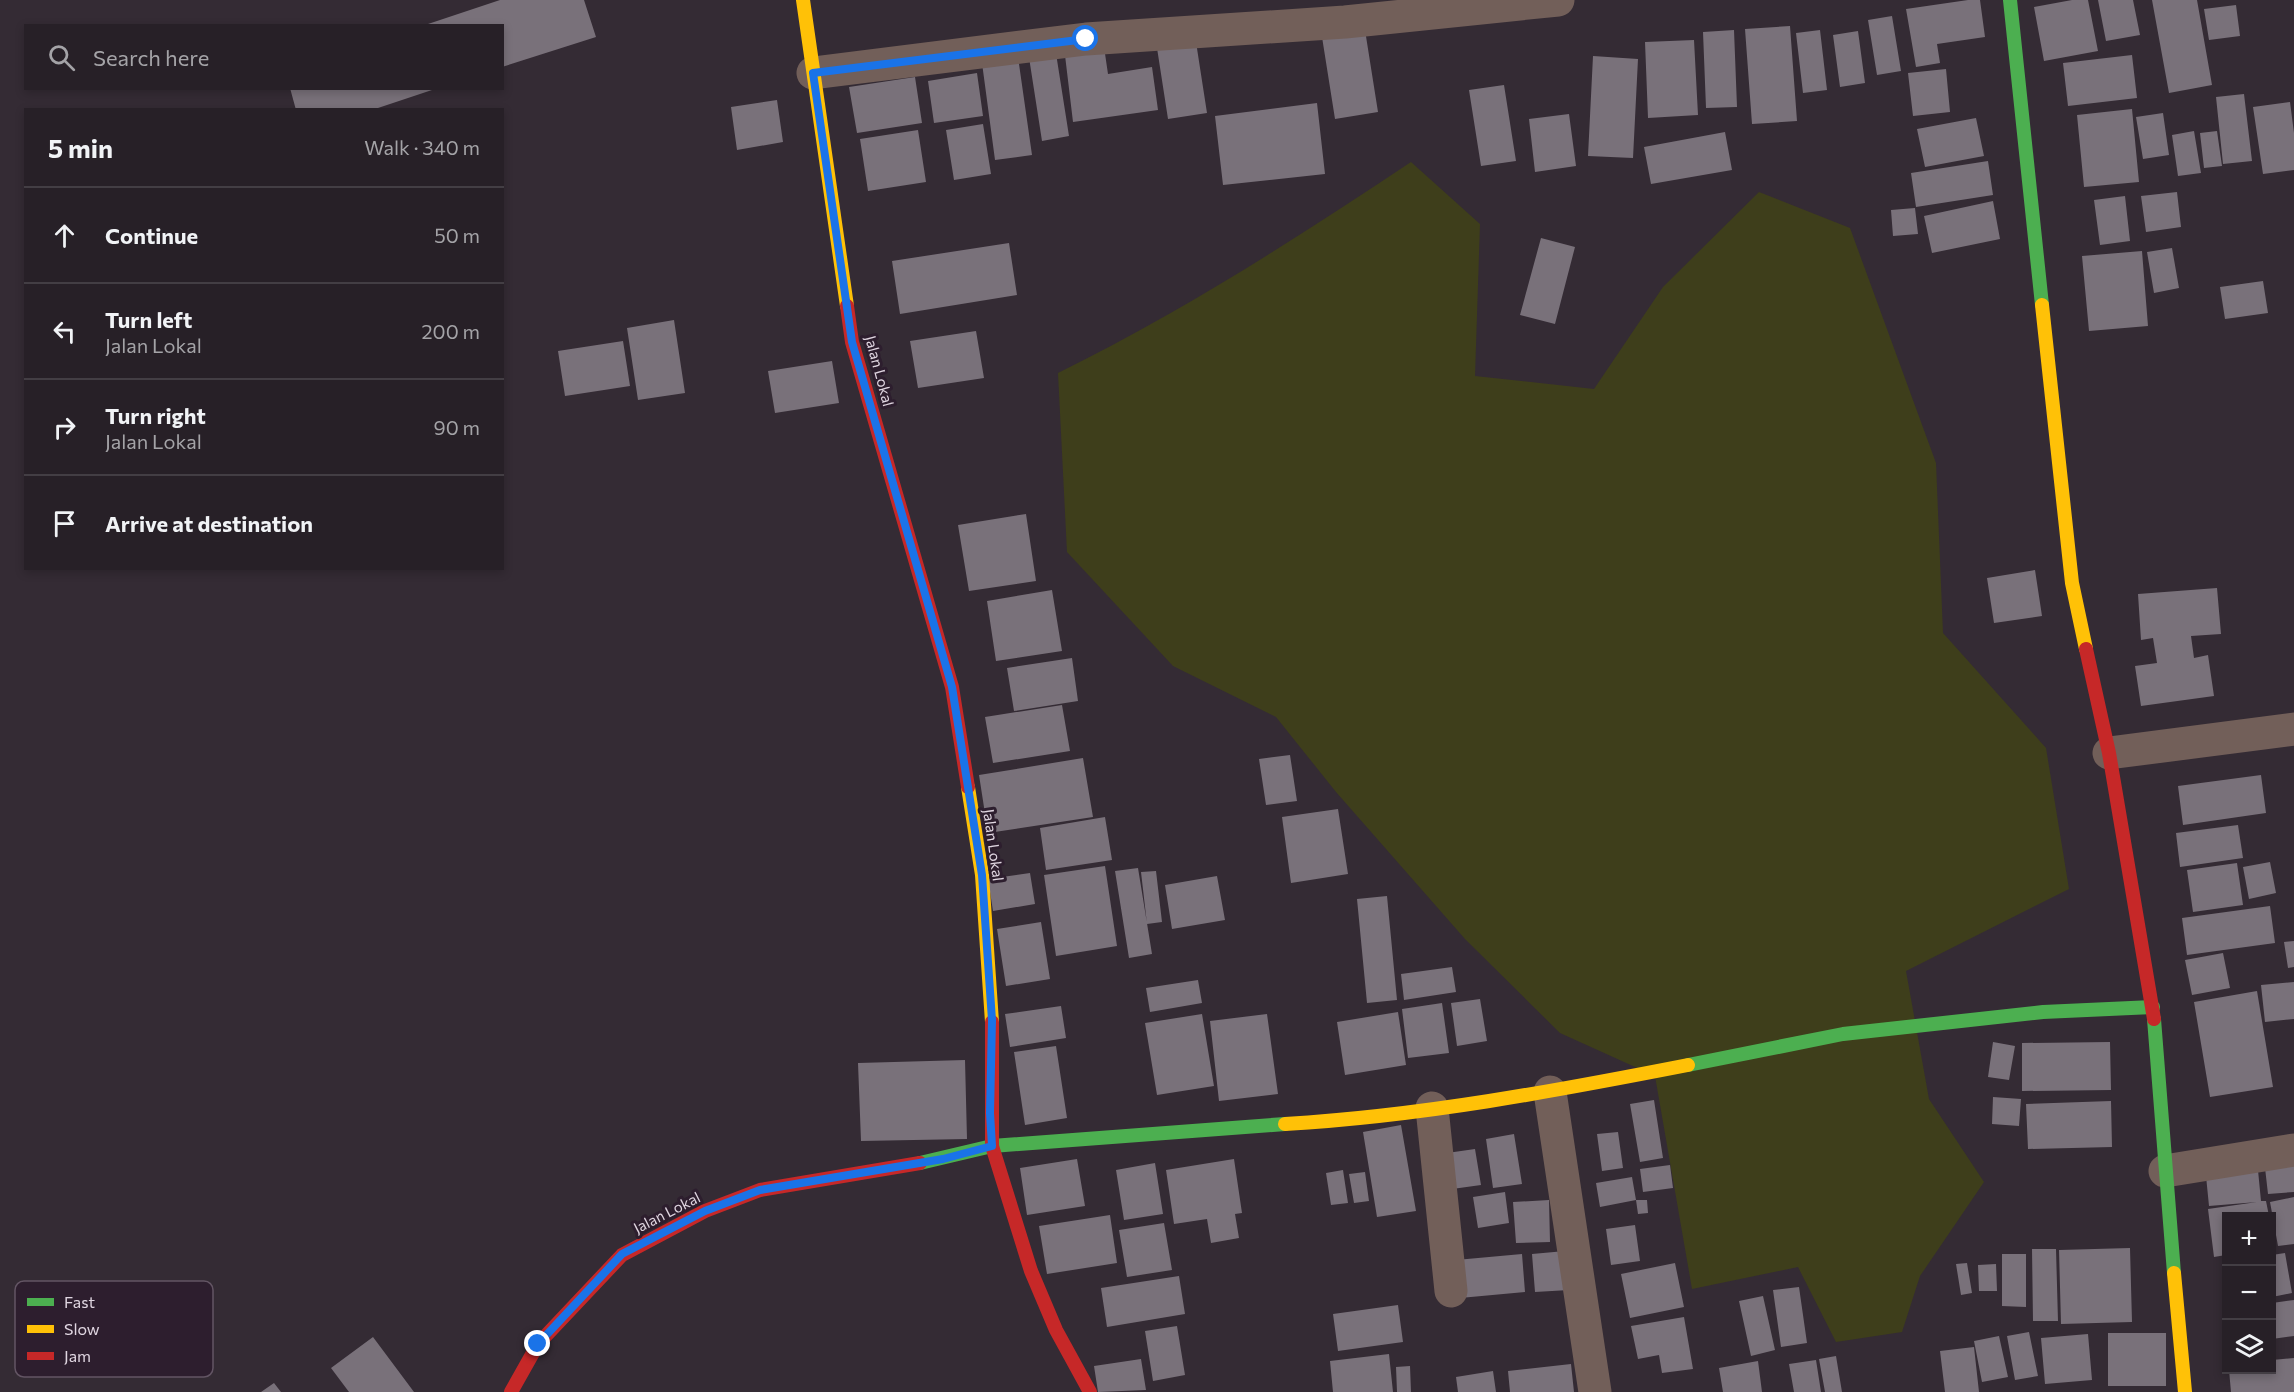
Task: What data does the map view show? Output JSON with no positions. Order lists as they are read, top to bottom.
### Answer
{
  "streets": {
    "street": ["Jalan Lokal"]
  },
  "legend": ["Fast", "Slow", "Jam"],
  "page": {
    "search": "Search here",
    "heading": ["5 min", "Walk · 340 m"],
    "list": [
      ["Continue", "50 m"],
      ["Turn left", "Jalan Lokal", "200 m"],
      ["Turn right", "Jalan Lokal", "90 m"],
      "Arrive at destination"
    ],
    "map_buttons": ["+", "−"]
  }
}
